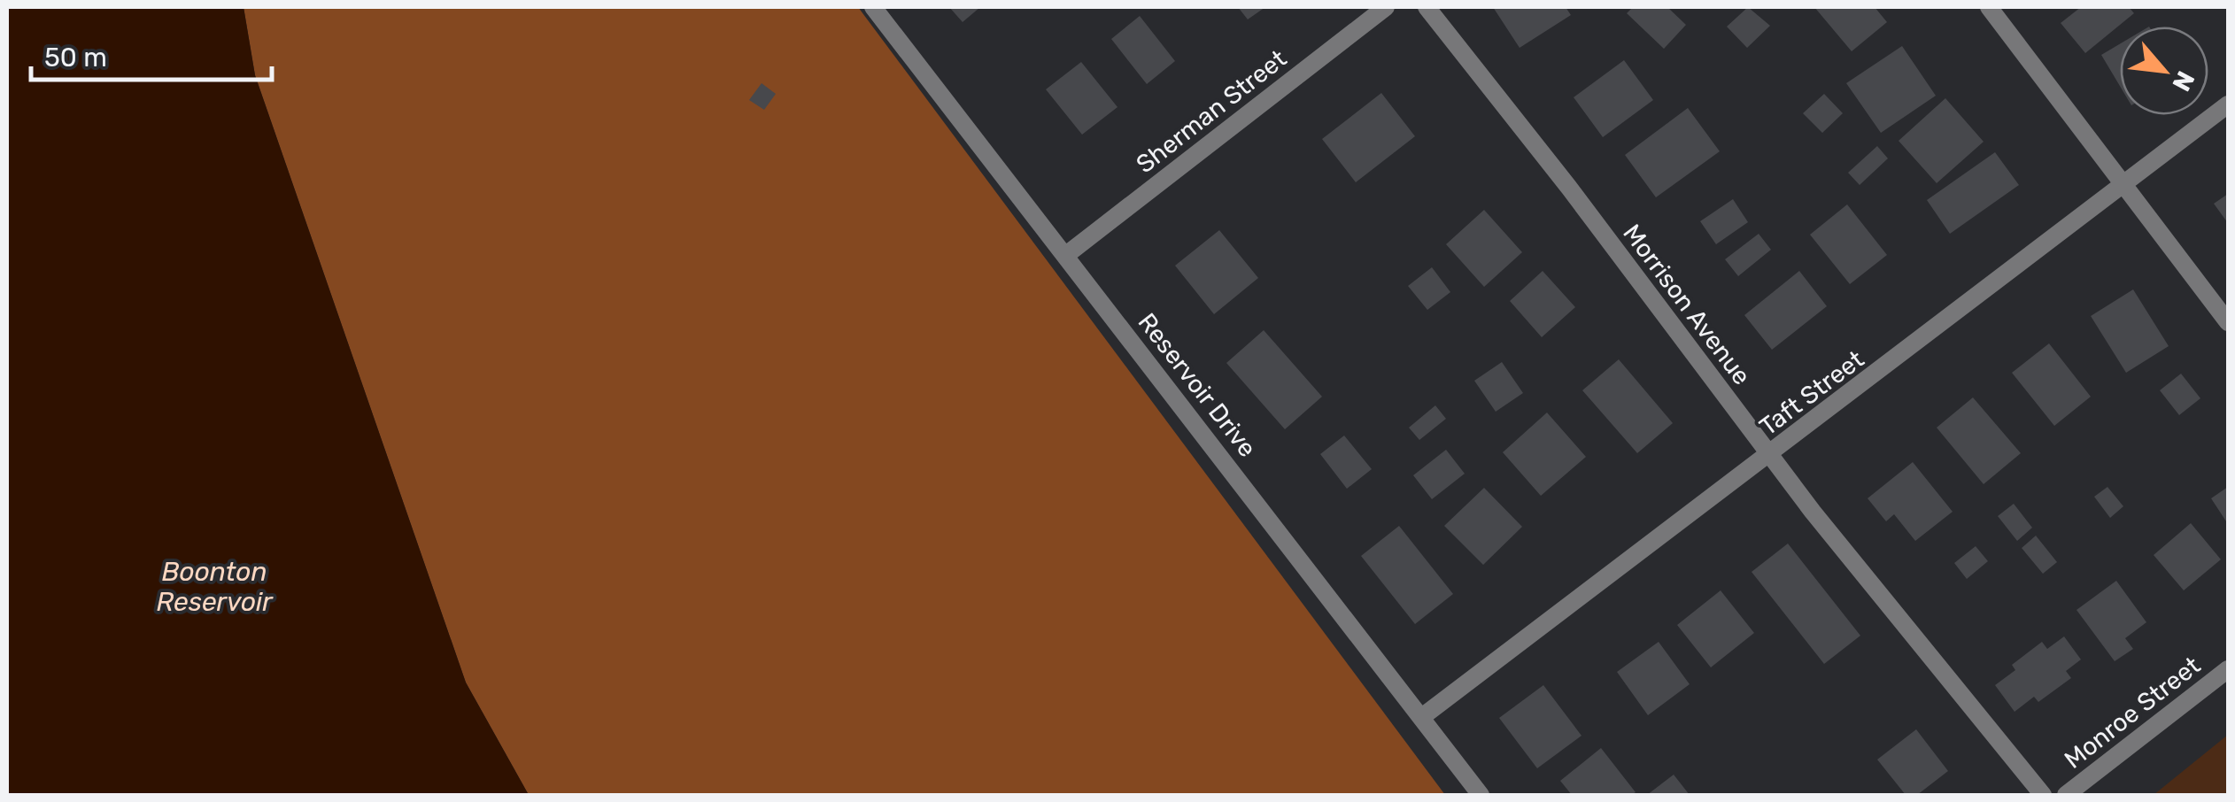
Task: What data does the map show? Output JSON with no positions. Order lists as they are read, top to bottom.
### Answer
{
  "streets": {
    "street": [
      "Sherman Street",
      "Morrison Avenue",
      "Reservoir Drive",
      "Taft Street",
      "Monroe Street"
    ]
  },
  "crossings": [
    ["Sherman Street", "Reservoir Drive"],
    ["Morrison Avenue", "Taft Street"],
    ["Reservoir Drive", "Taft Street"]
  ],
  "water": ["Boonton Reservoir"],
  "scale_bar": "50 m",
  "north": "bottom right"
}
